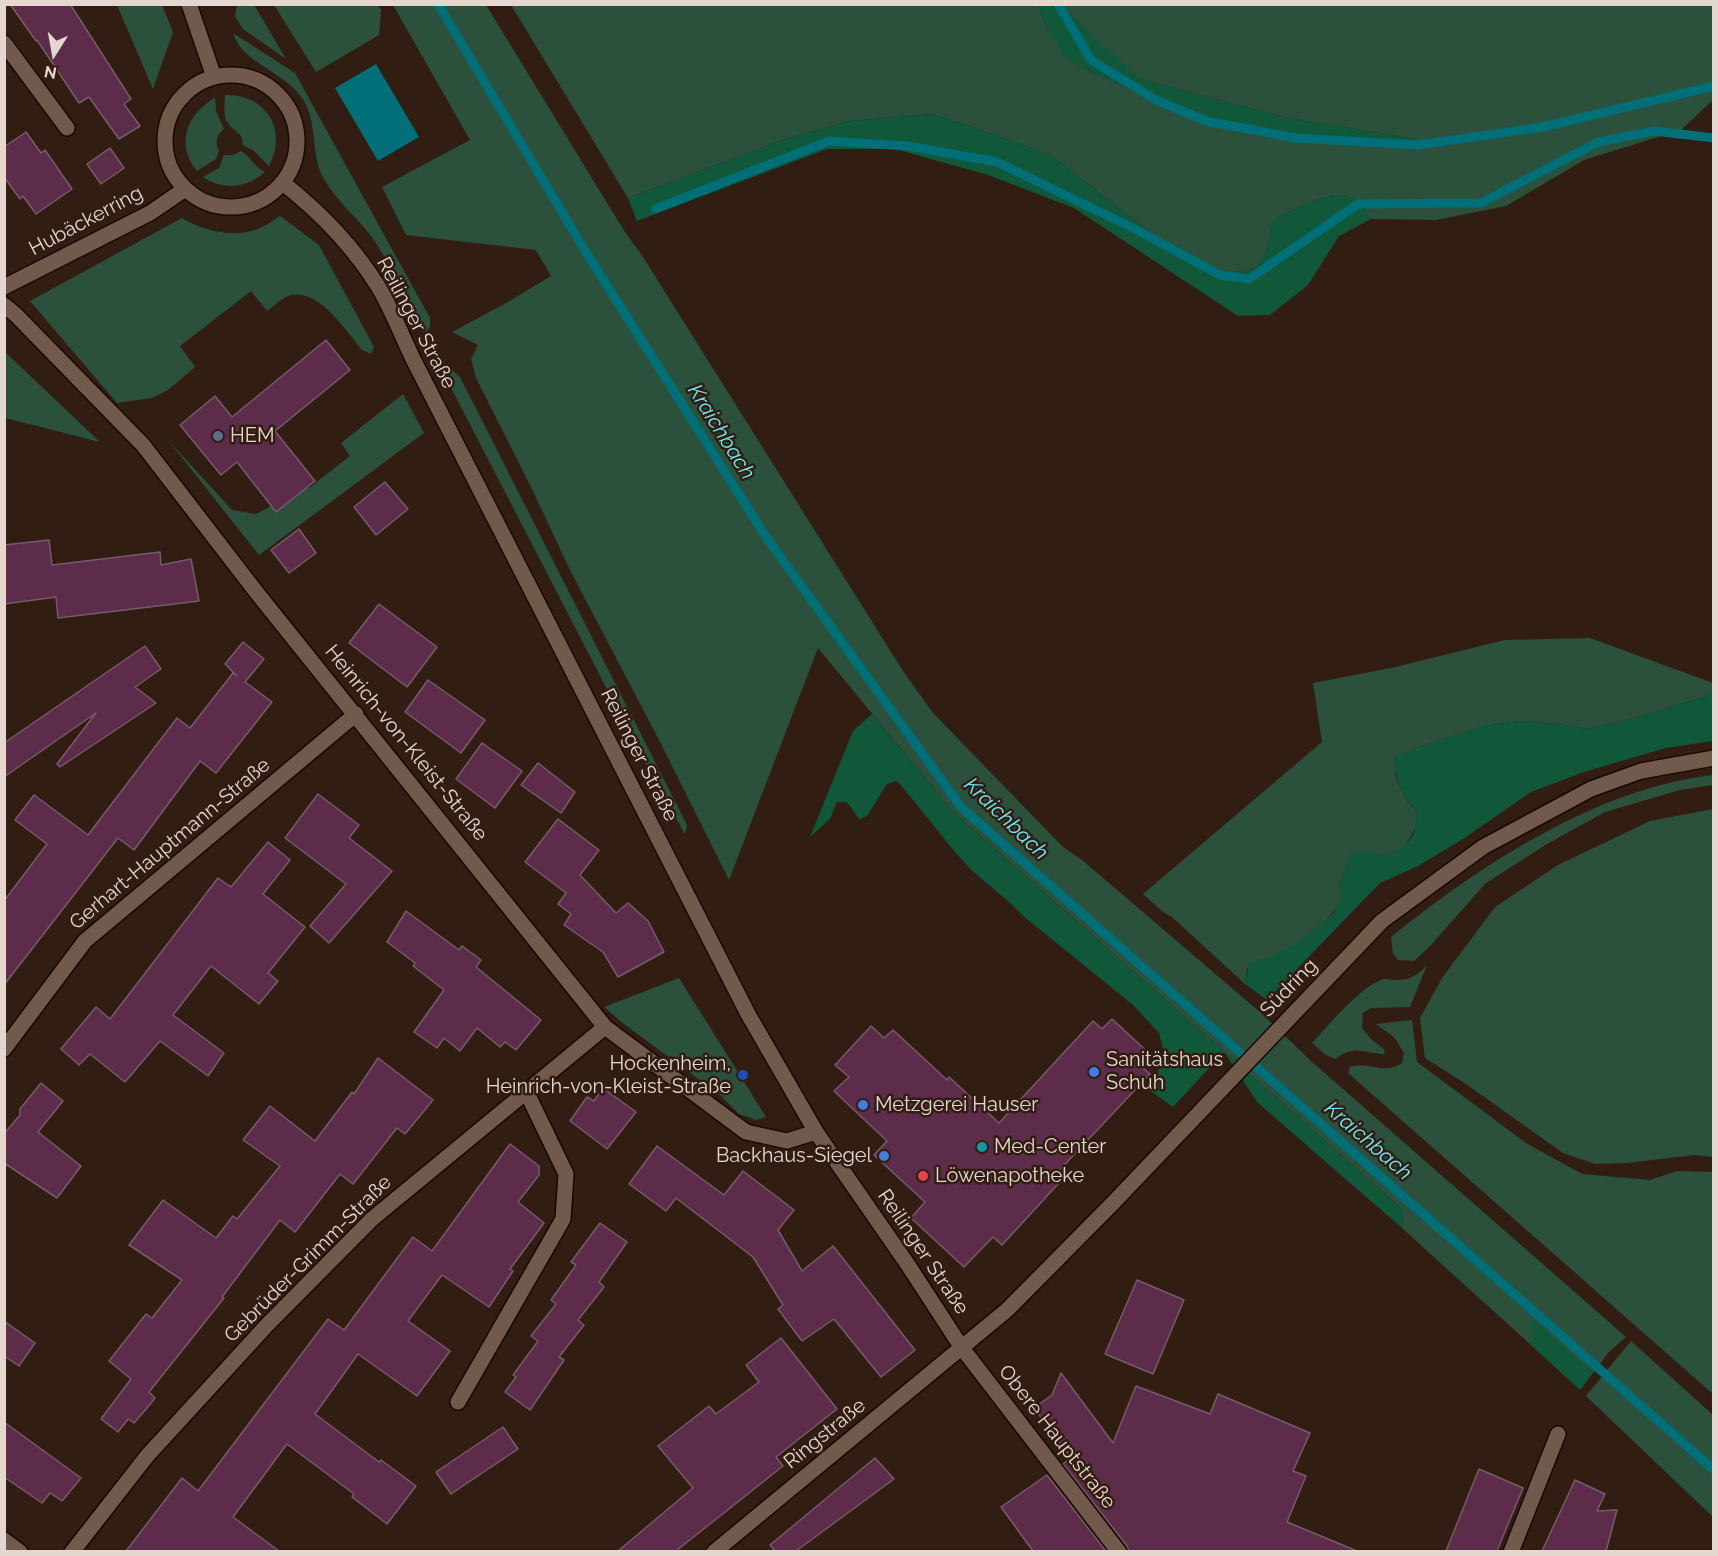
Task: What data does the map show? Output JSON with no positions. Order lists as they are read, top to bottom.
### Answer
{
  "streets": {
    "street": [
      "Hubäckerring",
      "Reilinger Straße",
      "Heinrich-von-Kleist-Straße",
      "Gerhart-Hauptmann-Straße",
      "Südring",
      "Gebrüder-Grimm-Straße",
      "Ringstraße",
      "Obere Hauptstraße"
    ]
  },
  "crossings": [
    ["Hubäckerring", "Reilinger Straße"],
    ["Reilinger Straße", "Heinrich-von-Kleist-Straße"],
    ["Reilinger Straße", "Südring"],
    ["Reilinger Straße", "Ringstraße"],
    ["Reilinger Straße", "Obere Hauptstraße"],
    ["Heinrich-von-Kleist-Straße", "Gerhart-Hauptmann-Straße"],
    ["Heinrich-von-Kleist-Straße", "Gebrüder-Grimm-Straße"],
    ["Südring", "Ringstraße"],
    ["Südring", "Obere Hauptstraße"],
    ["Ringstraße", "Obere Hauptstraße"]
  ],
  "water": ["Kraichbach"],
  "places": [
    "HEM",
    "Sanitätshaus Schuh",
    "Hockenheim, Heinrich-von-Kleist-Straße",
    "Metzgerei Hauser",
    "Med-Center",
    "Backhaus-Siegel",
    "Löwenapotheke"
  ],
  "north": "bottom"
}
